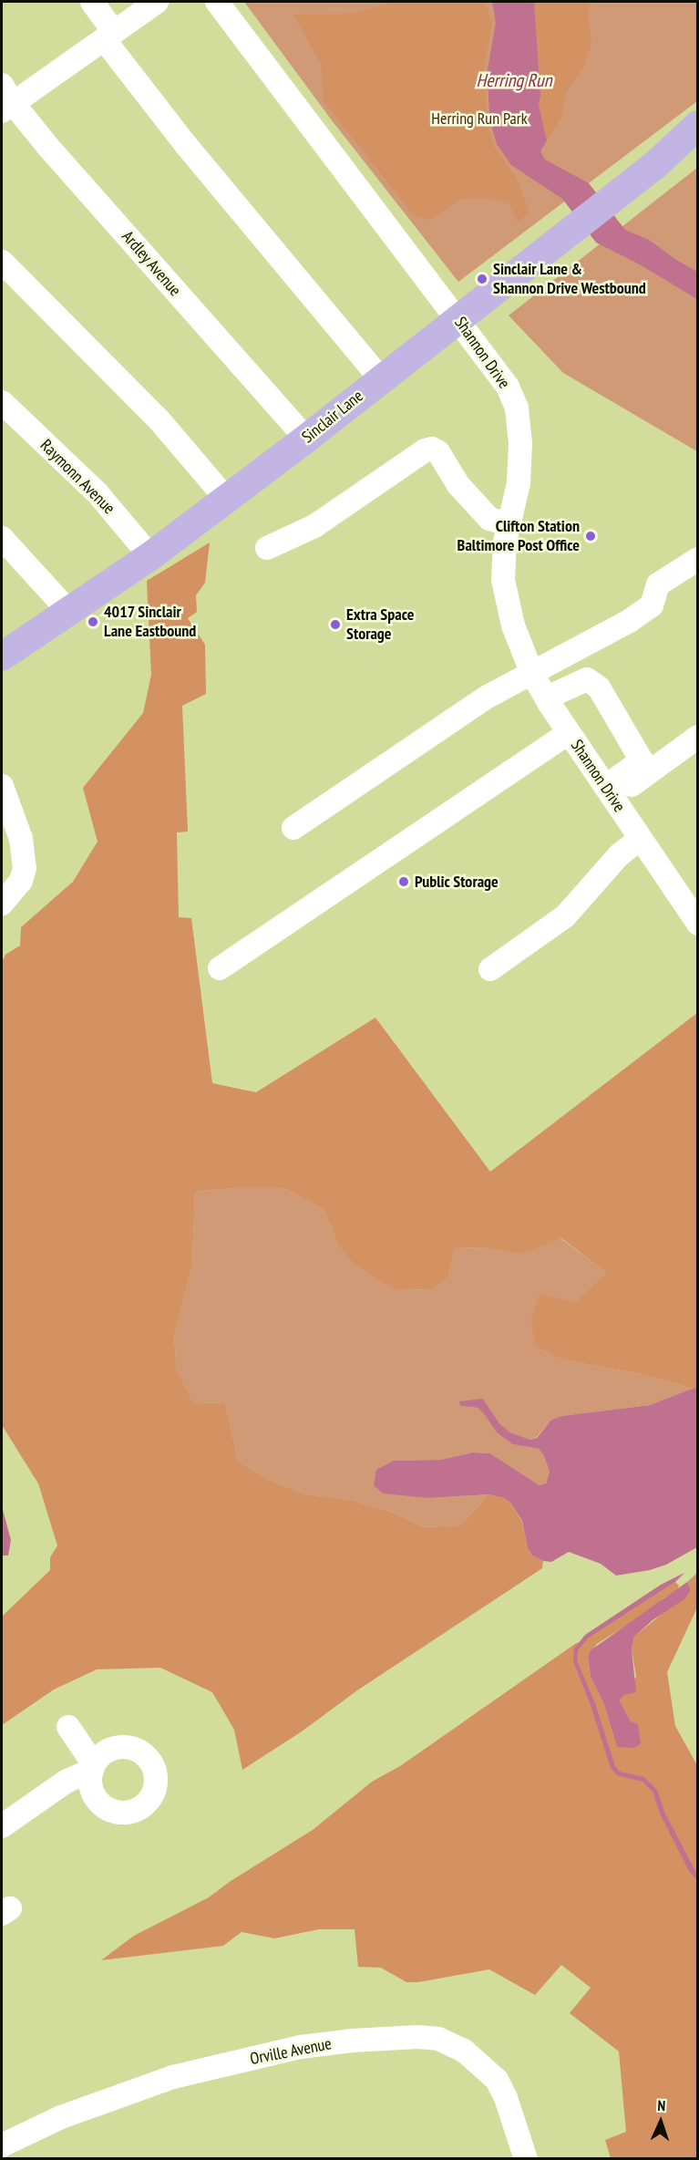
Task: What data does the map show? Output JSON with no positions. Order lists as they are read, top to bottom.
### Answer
{
  "streets": {
    "main road": ["Sinclair Lane"],
    "street": [
      "Ardley Avenue",
      "Shannon Drive",
      "Raymonn Avenue",
      "Orville Avenue"
    ]
  },
  "crossings": [
    ["Ardley Avenue", "Sinclair Lane"],
    ["Shannon Drive", "Sinclair Lane"],
    ["Sinclair Lane", "Raymonn Avenue"]
  ],
  "water": ["Herring Run"],
  "parks": ["Herring Run Park"],
  "places": [
    "Sinclair Lane & Shannon Drive Westbound",
    "Clifton Station Baltimore Post Office",
    "4017 Sinclair Lane Eastbound",
    "Extra Space Storage",
    "Public Storage"
  ],
  "north": "top"
}
